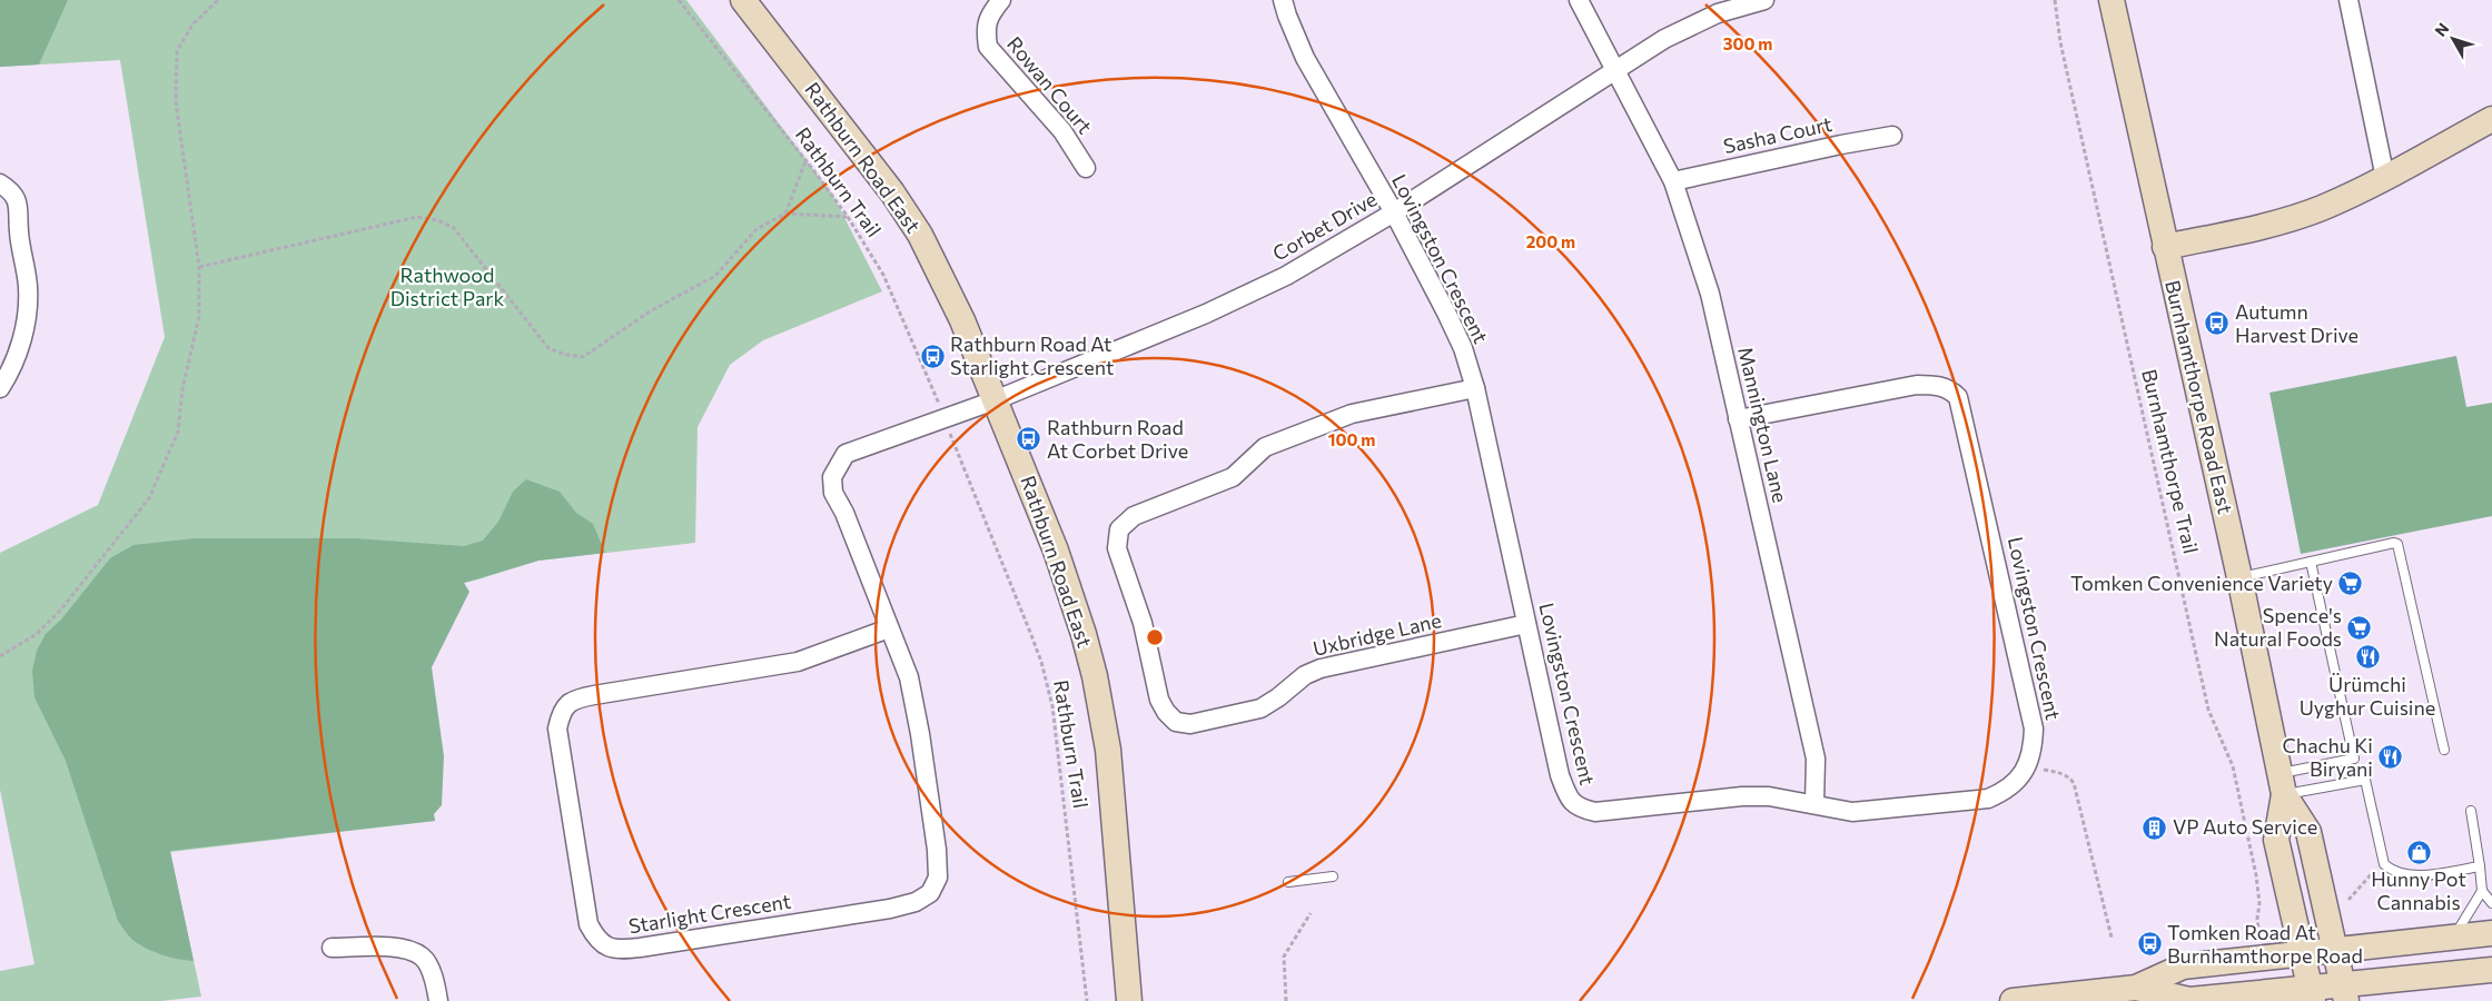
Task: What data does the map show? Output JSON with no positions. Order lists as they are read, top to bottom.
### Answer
{
  "streets": {
    "street": [
      "Rowan Court",
      "Sasha Court",
      "Rathburn Road East",
      "Corbet Drive",
      "Lovingston Crescent",
      "Burnhamthorpe Road East",
      "Mannington Lane",
      "Uxbridge Lane",
      "Starlight Crescent"
    ],
    "path": ["Rathburn Trail", "Burnhamthorpe Trail"]
  },
  "crossings": [
    ["Sasha Court", "Mannington Lane"],
    ["Rathburn Road East", "Corbet Drive"],
    ["Rathburn Trail", "Corbet Drive"],
    ["Rathburn Trail", "Starlight Crescent"],
    ["Corbet Drive", "Lovingston Crescent"],
    ["Corbet Drive", "Mannington Lane"],
    ["Corbet Drive", "Starlight Crescent"],
    ["Lovingston Crescent", "Mannington Lane"],
    ["Lovingston Crescent", "Uxbridge Lane"]
  ],
  "parks": ["Rathwood District Park"],
  "places": {
    "bus stop": [
      "Autumn Harvest Drive",
      "Rathburn Road At Starlight Crescent",
      "Rathburn Road At Corbet Drive",
      "Tomken Road At Burnhamthorpe Road"
    ],
    "supermarket": ["Tomken Convenience Variety", "Spence's Natural Foods"],
    "restaurant": ["Ürümchi Uyghur Cuisine", "Chachu Ki Biryani"],
    "building": ["VP Auto Service"],
    "shop": ["Hunny Pot Cannabis"]
  },
  "north": "top left",
  "rings": ["300 m", "200 m", "100 m"]
}
